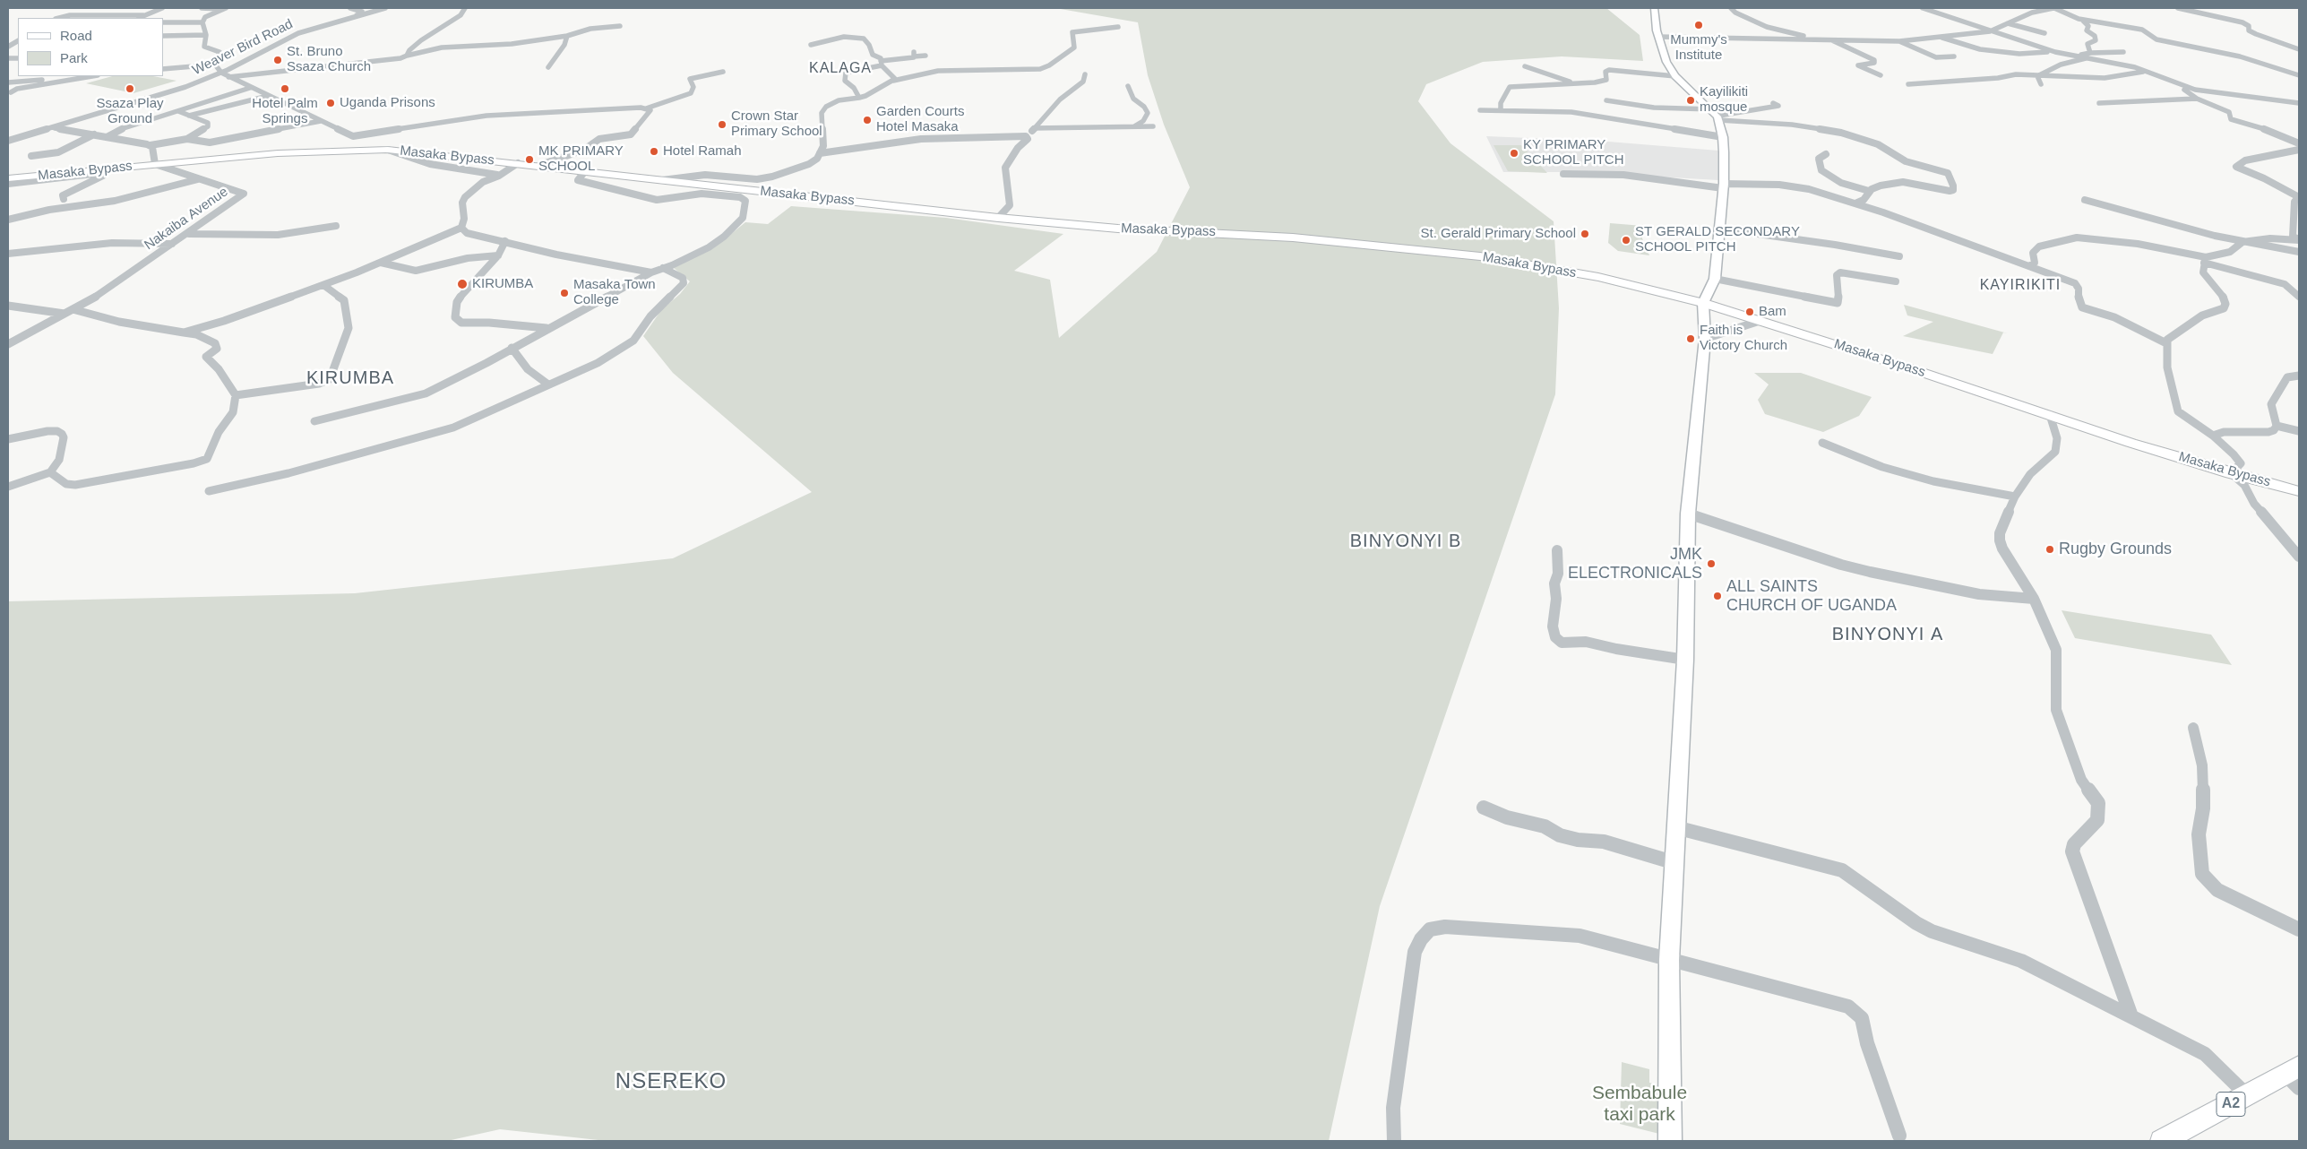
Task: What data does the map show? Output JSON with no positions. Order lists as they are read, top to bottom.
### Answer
{
  "streets": {
    "highway": ["Masaka Bypass"],
    "main road": ["A2"],
    "street": ["Weaver Bird Road", "Nakaiba Avenue"]
  },
  "crossings": [
    ["Masaka Bypass", "Nakaiba Avenue"]
  ],
  "districts": [
    "KALAGA",
    "KAYIRIKITI",
    "KIRUMBA",
    "BINYONYI B",
    "BINYONYI A",
    "NSEREKO"
  ],
  "parks": ["Sembabule taxi park"],
  "places": [
    "Mummy's Institute",
    "St. Bruno Ssaza Church",
    "Ssaza Play Ground",
    "Hotel Palm Springs",
    "Kayilikiti mosque",
    "Uganda Prisons",
    "Garden Courts Hotel Masaka",
    "Crown Star Primary School",
    "Hotel Ramah",
    "KY PRIMARY SCHOOL PITCH",
    "MK PRIMARY SCHOOL",
    "St. Gerald Primary School",
    "ST GERALD SECONDARY SCHOOL PITCH",
    "KIRUMBA",
    "Masaka Town College",
    "Bam",
    "Faith is Victory Church",
    "Rugby Grounds",
    "JMK ELECTRONICALS",
    "ALL SAINTS CHURCH OF UGANDA"
  ],
  "legend": ["Road", "Park"]
}
